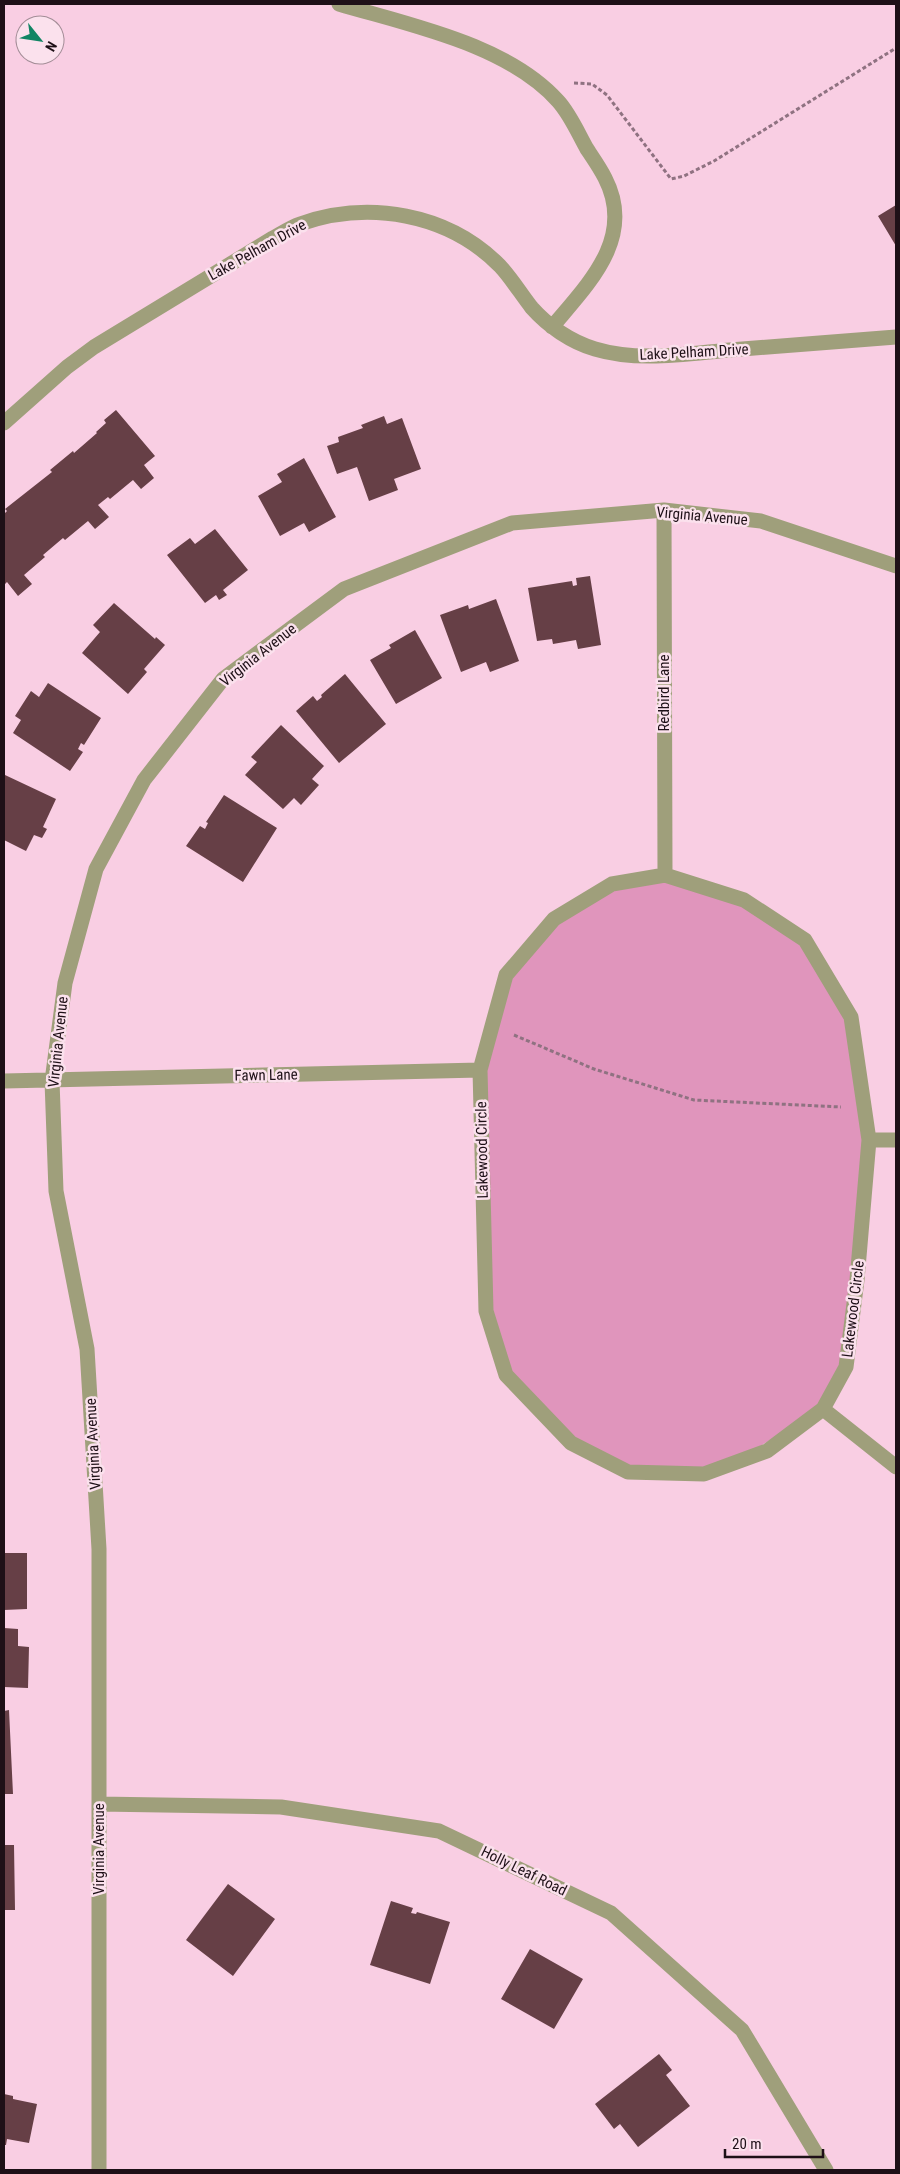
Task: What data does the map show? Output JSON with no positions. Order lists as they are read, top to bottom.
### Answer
{
  "streets": {
    "street": [
      "Lake Pelham Drive",
      "Virginia Avenue",
      "Redbird Lane",
      "Fawn Lane",
      "Lakewood Circle",
      "Holly Leaf Road"
    ]
  },
  "crossings": [
    ["Virginia Avenue", "Redbird Lane"],
    ["Virginia Avenue", "Fawn Lane"],
    ["Virginia Avenue", "Holly Leaf Road"],
    ["Redbird Lane", "Lakewood Circle"],
    ["Fawn Lane", "Lakewood Circle"]
  ],
  "scale_bar": "20 m",
  "north": "bottom right"
}
